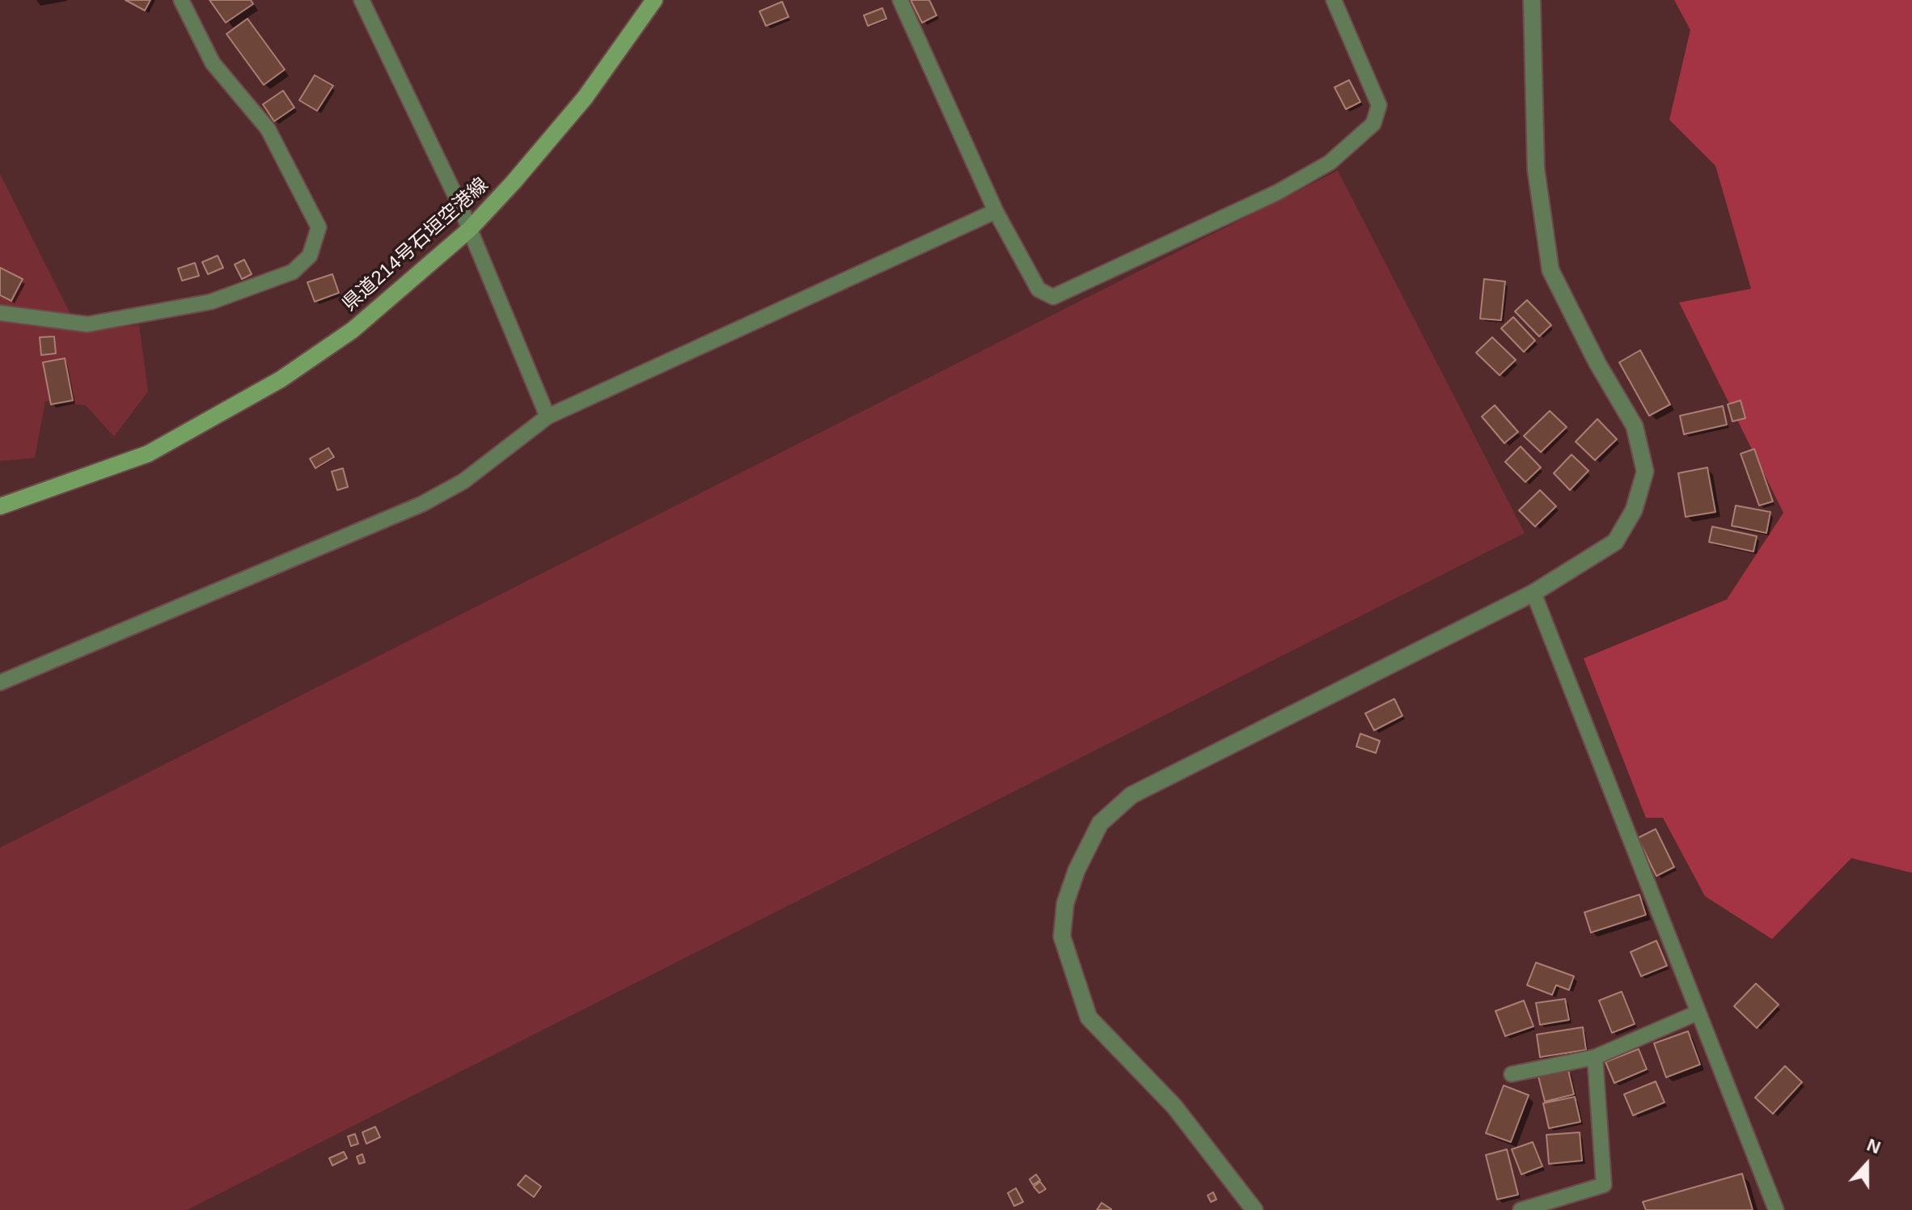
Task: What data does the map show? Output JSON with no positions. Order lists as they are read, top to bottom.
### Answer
{
  "streets": {
    "main road": ["県道214号石垣空港線"]
  },
  "north": "top"
}
